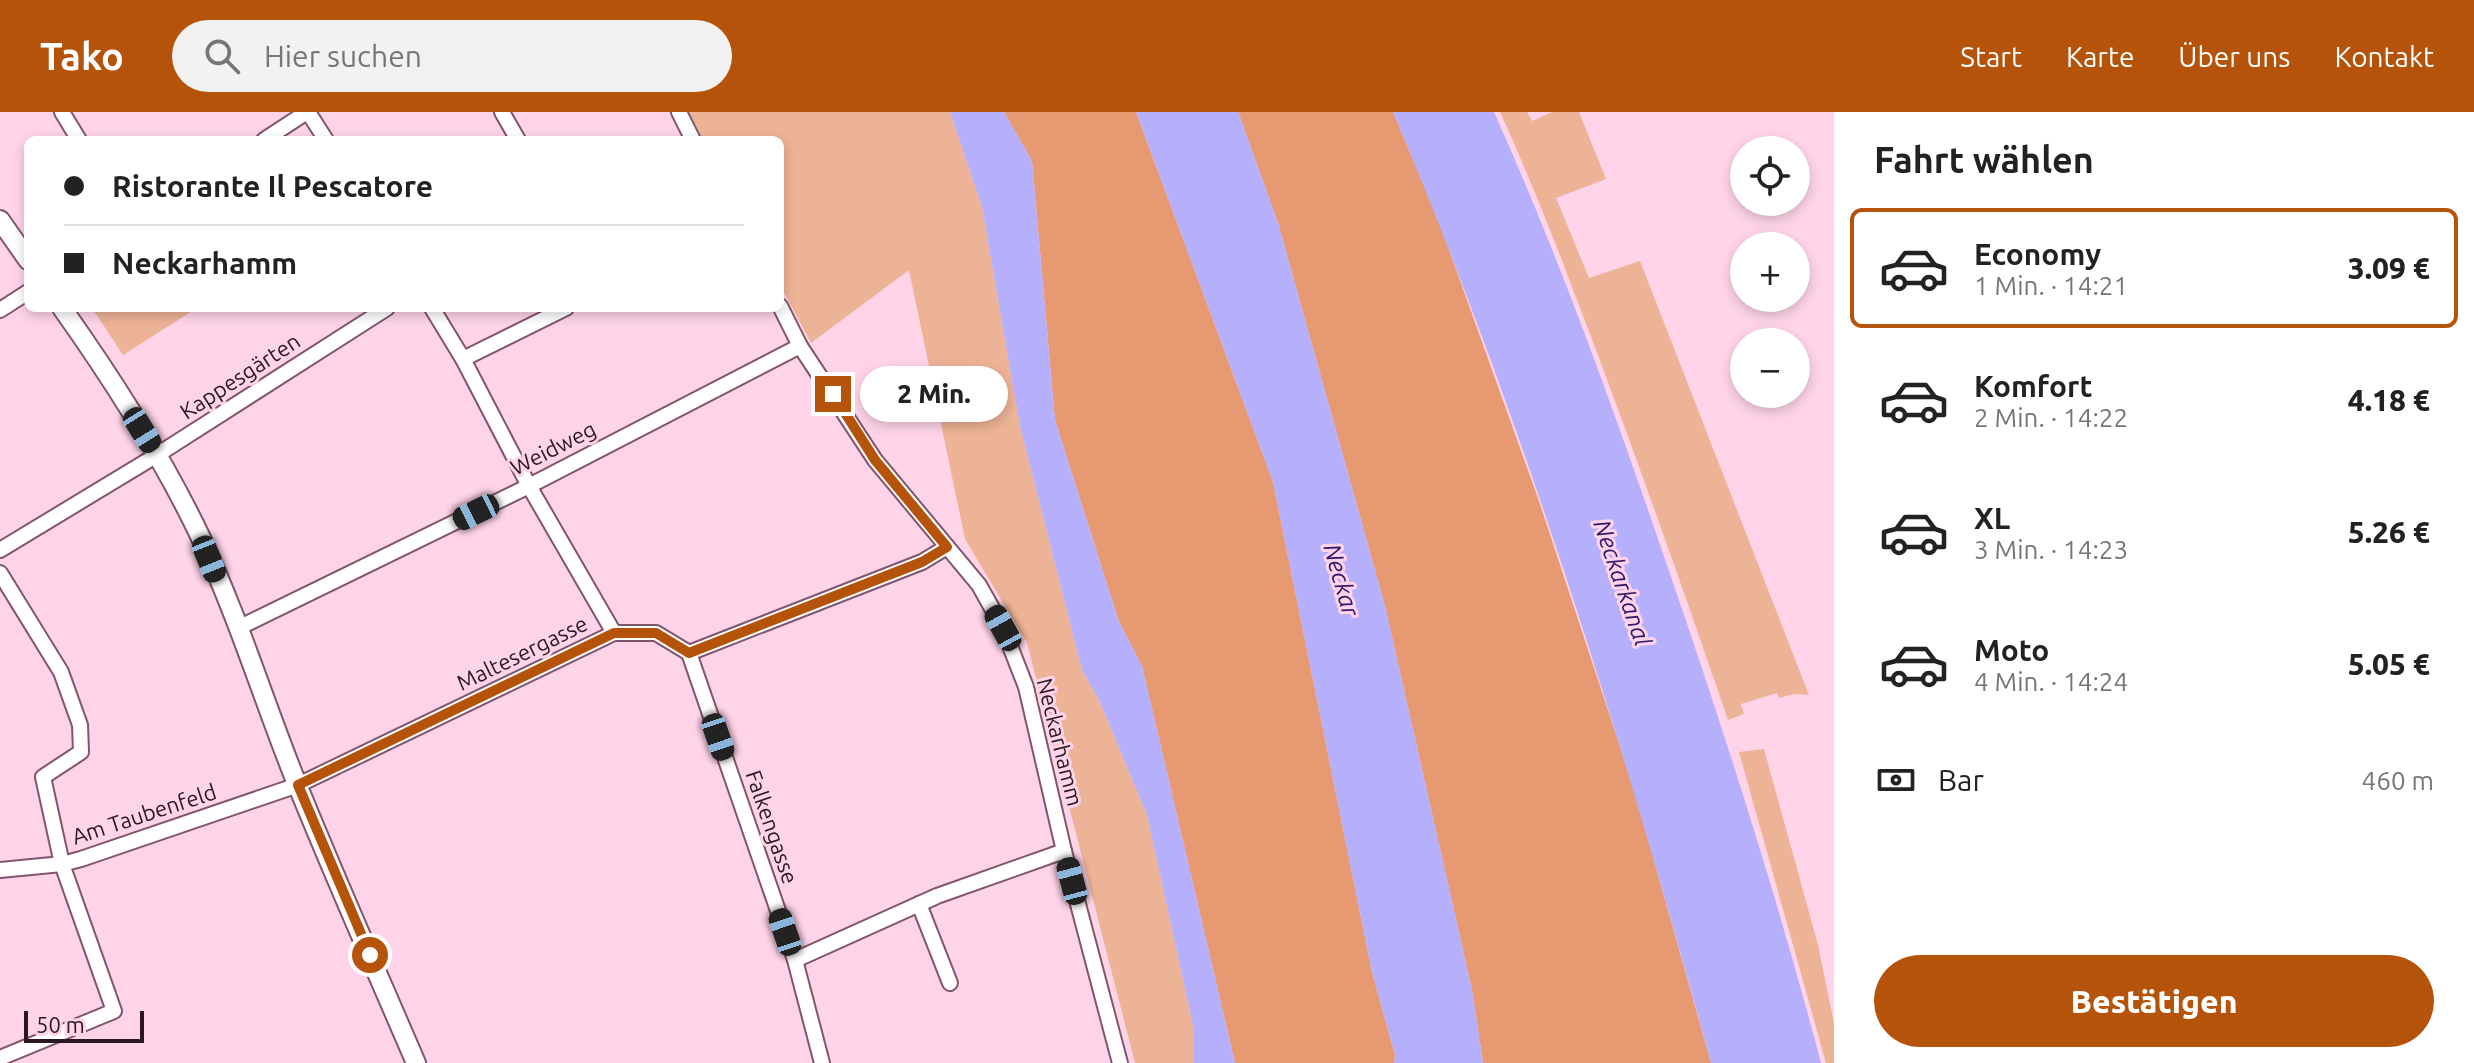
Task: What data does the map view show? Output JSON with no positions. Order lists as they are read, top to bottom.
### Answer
{
  "streets": {
    "street": [
      "Kappesgärten",
      "Weidweg",
      "Maltesergasse",
      "Neckarhamm",
      "Am Taubenfeld",
      "Falkengasse"
    ]
  },
  "crossings": [
    ["Weidweg", "Neckarhamm"],
    ["Maltesergasse", "Am Taubenfeld"],
    ["Maltesergasse", "Falkengasse"]
  ],
  "water": ["Neckar", "Neckarkanal"],
  "scale_bar": "50 m",
  "page": {
    "header": "Tako",
    "search": "Hier suchen",
    "nav": [
      "Start",
      "Karte",
      "Über uns",
      "Kontakt"
    ],
    "heading": "Fahrt wählen",
    "map_buttons": ["+", "−"],
    "banner": ["Ristorante Il Pescatore", "Neckarhamm"],
    "list": [
      {
        "name": "Economy",
        "note": "1 Min. · 14:21",
        "value": "3.09 €"
      },
      {
        "name": "Komfort",
        "note": "2 Min. · 14:22",
        "value": "4.18 €"
      },
      {
        "name": "XL",
        "note": "3 Min. · 14:23",
        "value": "5.26 €"
      },
      {
        "name": "Moto",
        "note": "4 Min. · 14:24",
        "value": "5.05 €"
      }
    ],
    "bubble": "2 Min.",
    "pay": ["Bar", "460 m"],
    "buttons": "Bestätigen",
    "scale": "50 m"
  }
}
